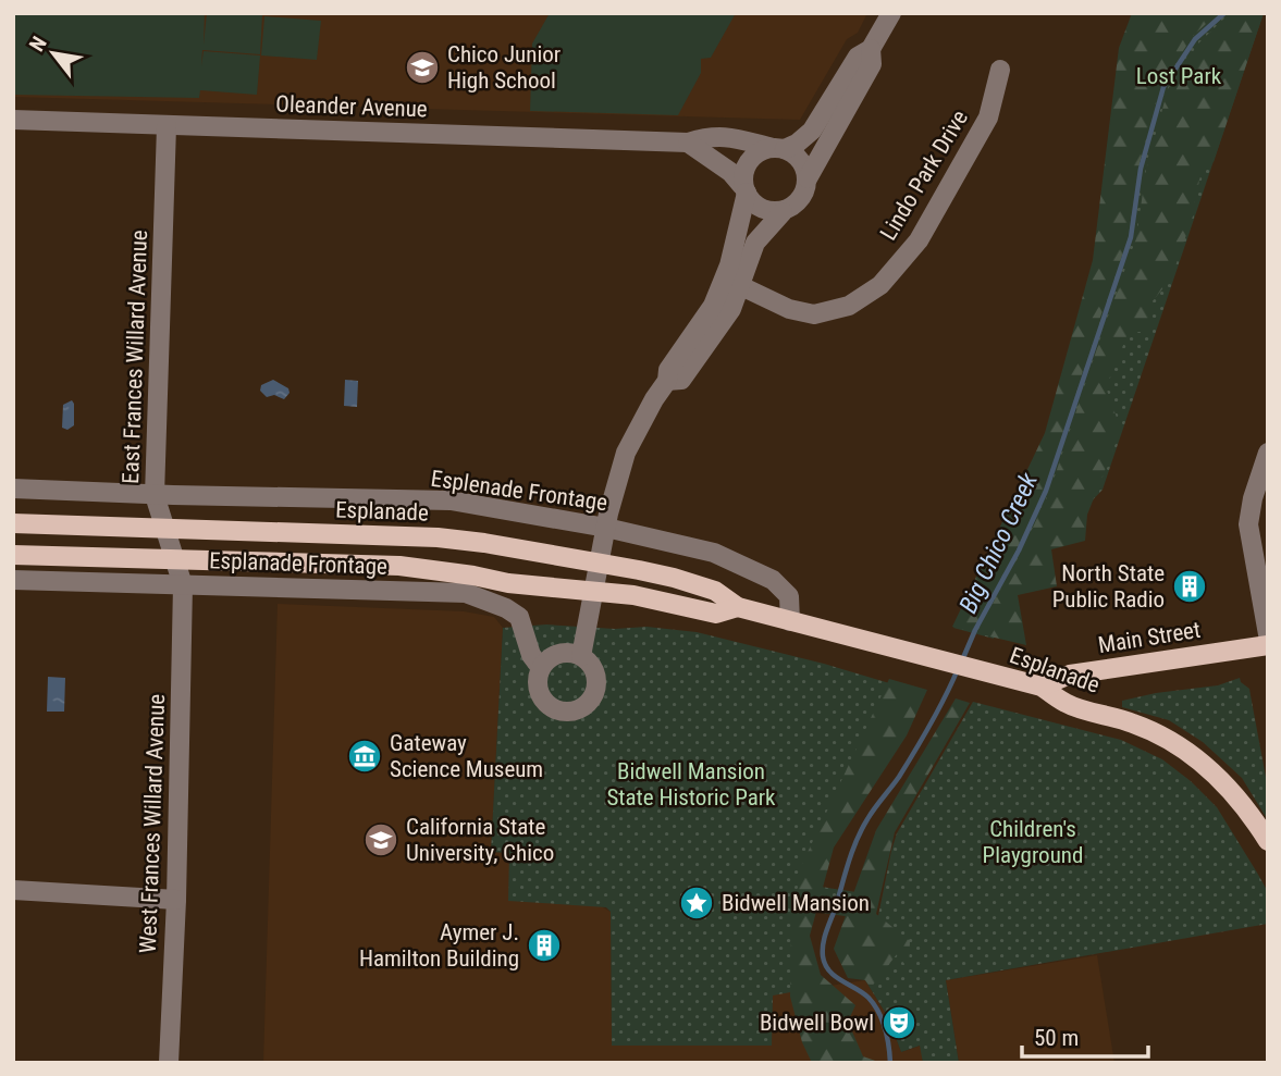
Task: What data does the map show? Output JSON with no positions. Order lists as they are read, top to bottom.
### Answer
{
  "streets": {
    "main road": ["Esplanade", "Main Street"],
    "street": [
      "Oleander Avenue",
      "Lindo Park Drive",
      "East Frances Willard Avenue",
      "Esplenade Frontage",
      "Esplanade Frontage",
      "West Frances Willard Avenue"
    ]
  },
  "crossings": [
    ["Oleander Avenue", "East Frances Willard Avenue"],
    ["East Frances Willard Avenue", "Esplenade Frontage"],
    ["East Frances Willard Avenue", "Esplanade"],
    ["East Frances Willard Avenue", "Esplanade Frontage"],
    ["East Frances Willard Avenue", "West Frances Willard Avenue"],
    ["Esplenade Frontage", "Esplanade"],
    ["Esplanade", "Main Street"],
    ["Esplanade Frontage", "West Frances Willard Avenue"]
  ],
  "water": ["Big Chico Creek"],
  "parks": ["Lost Park", "Bidwell Mansion State Historic Park", "Children's Playground"],
  "places": {
    "school or university": ["Chico Junior High School", "California State University, Chico"],
    "building": ["North State Public Radio", "Aymer J. Hamilton Building"],
    "museum": ["Gateway Science Museum"],
    "place": ["Bidwell Mansion"],
    "theatre": ["Bidwell Bowl"]
  },
  "scale_bar": "50 m",
  "north": "top left"
}
